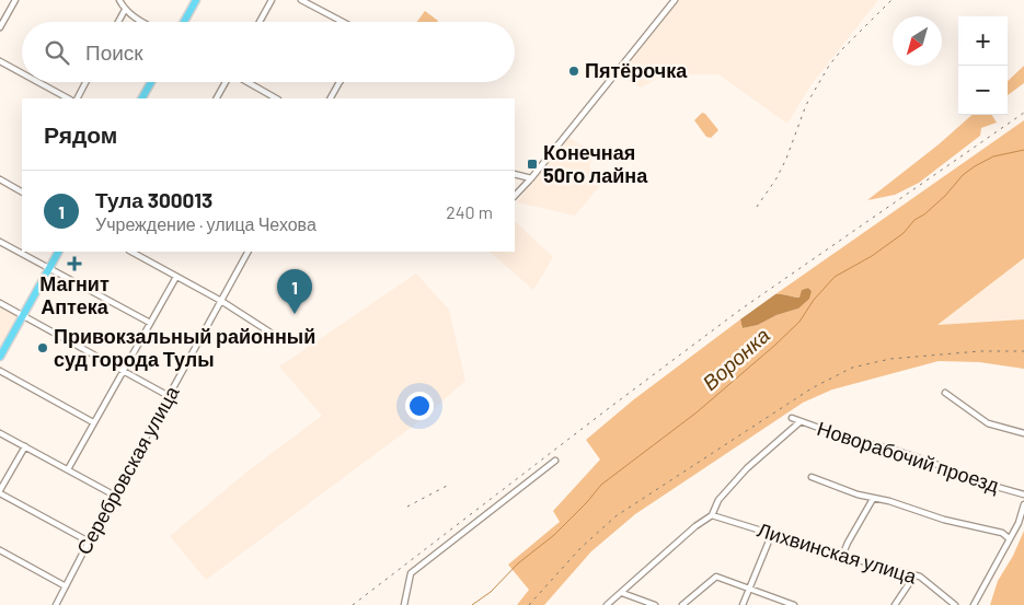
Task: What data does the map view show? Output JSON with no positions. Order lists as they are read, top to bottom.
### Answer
{
  "streets": {
    "street": ["Новорабочий проезд", "Серебровская улица", "Лихвинская улица"]
  },
  "water": ["Воронка"],
  "places": {
    "other": ["Пятёрочка", "Привокзальный районный суд города Тулы"],
    "transit": ["Конечная 50го лайна"],
    "health": ["Магнит Аптека"]
  },
  "north": "bottom left",
  "page": {
    "map_buttons": ["+", "−"],
    "search": "Поиск",
    "heading": "Рядом",
    "list": [
      {
        "mark": "1",
        "name": "Тула 300013",
        "note": "Учреждение · улица Чехова",
        "value": "240 m"
      }
    ],
    "pins": "1"
  }
}
